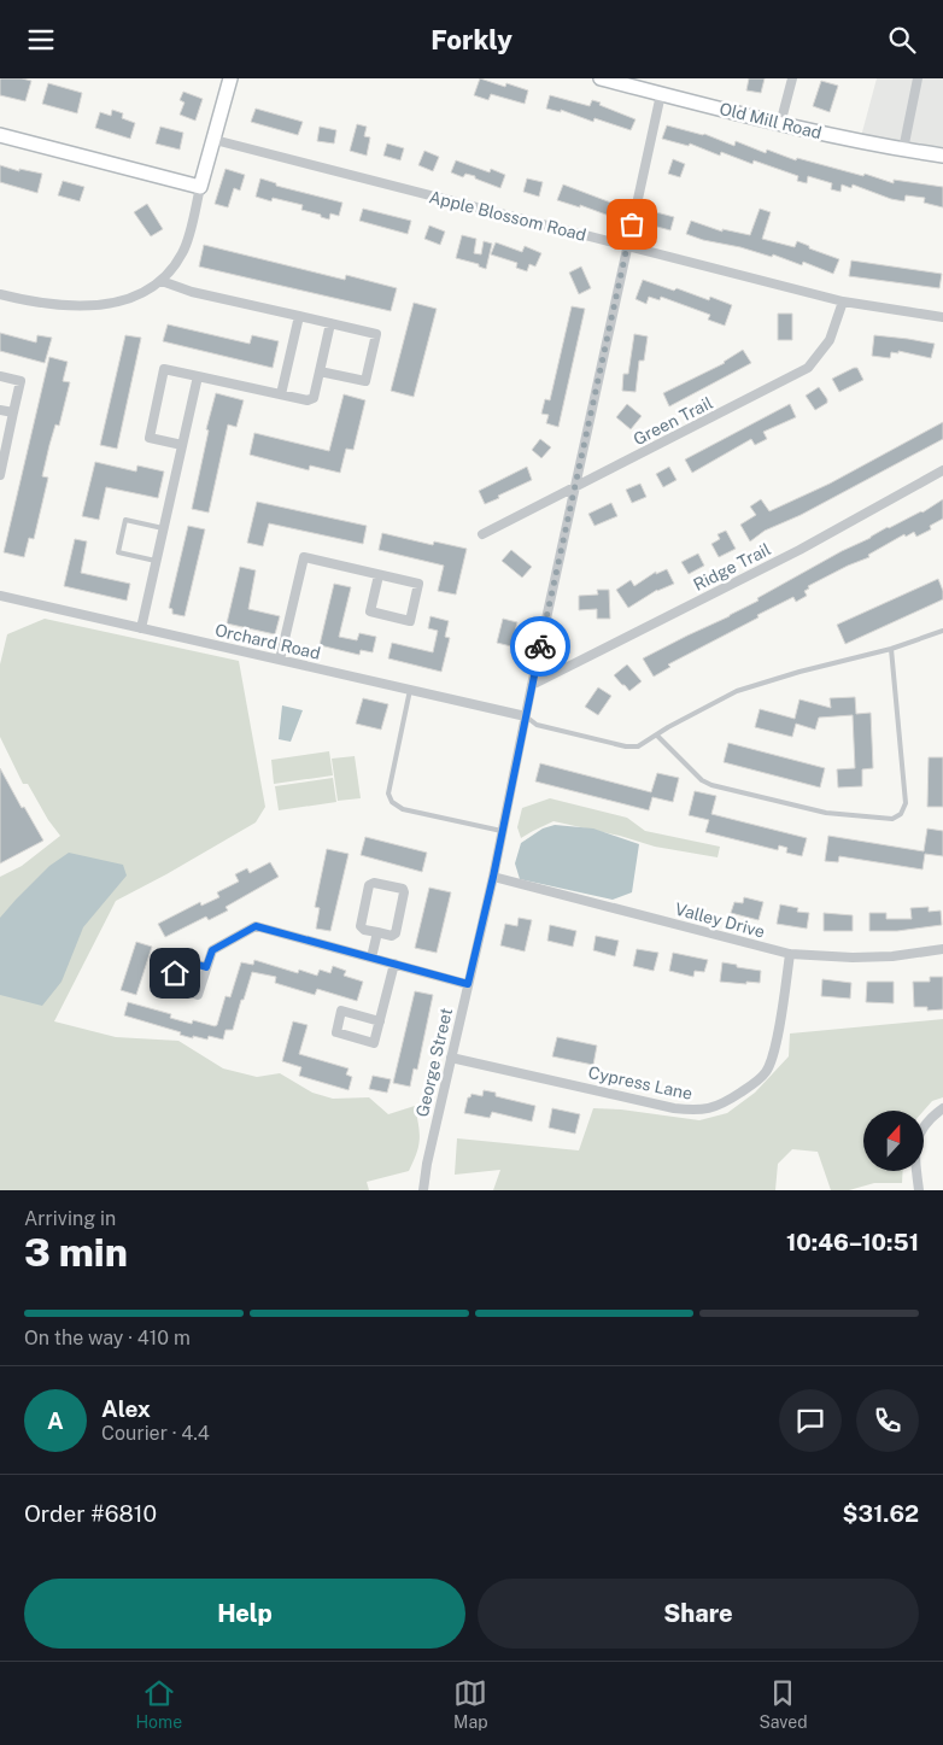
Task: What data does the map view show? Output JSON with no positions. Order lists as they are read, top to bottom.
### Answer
{
  "streets": {
    "street": [
      "Old Mill Road",
      "Apple Blossom Road",
      "Green Trail",
      "Ridge Trail",
      "Orchard Road",
      "Valley Drive",
      "George Street",
      "Cypress Lane"
    ]
  },
  "crossings": [
    ["Old Mill Road", "George Street"],
    ["Apple Blossom Road", "Green Trail"],
    ["Apple Blossom Road", "George Street"],
    ["Green Trail", "George Street"],
    ["Ridge Trail", "George Street"],
    ["Orchard Road", "George Street"],
    ["Valley Drive", "George Street"],
    ["Valley Drive", "Cypress Lane"],
    ["George Street", "Cypress Lane"]
  ],
  "north": "top",
  "page": {
    "header": "Forkly",
    "heading": ["3 min", "Arriving in", "10:46–10:51"],
    "panel": [
      "Alex",
      "Courier · 4.4",
      "Order #6810",
      "$31.62"
    ],
    "bar": "On the way · 410 m",
    "round": "A",
    "buttons": ["Help", "Share"],
    "tabs": ["Home", "Map", "Saved"]
  }
}
